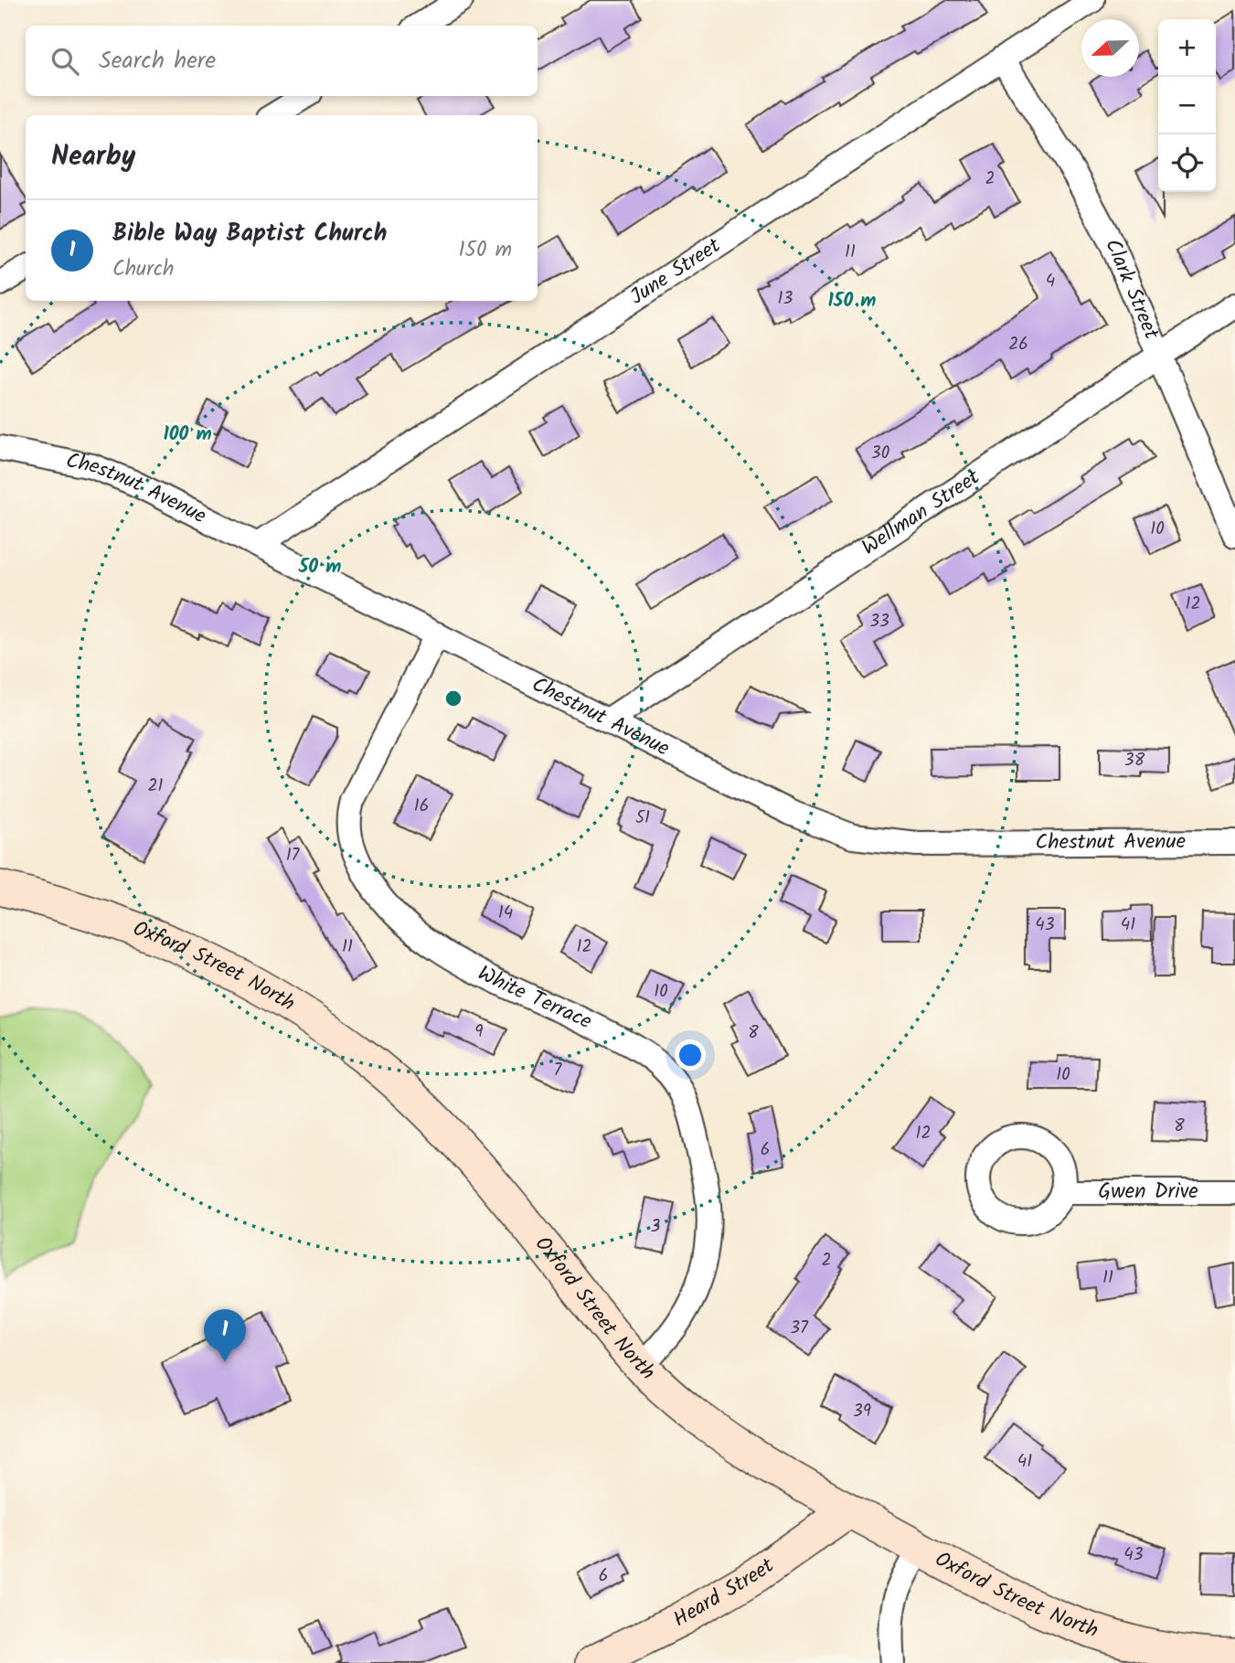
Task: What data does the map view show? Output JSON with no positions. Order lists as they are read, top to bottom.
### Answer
{
  "streets": {
    "street": [
      "June Street",
      "Clark Street",
      "Chestnut Avenue",
      "Wellman Street",
      "Oxford Street North",
      "White Terrace",
      "Gwen Drive",
      "Heard Street"
    ]
  },
  "crossings": [
    ["June Street", "Clark Street"],
    ["June Street", "Chestnut Avenue"],
    ["Clark Street", "Wellman Street"],
    ["Chestnut Avenue", "Wellman Street"],
    ["Chestnut Avenue", "White Terrace"],
    ["Oxford Street North", "White Terrace"],
    ["Oxford Street North", "Heard Street"]
  ],
  "house_numbers": [
    "2",
    "11",
    "4",
    "13",
    "26",
    "30",
    "10",
    "12",
    "33",
    "38",
    "21",
    "16",
    "51",
    "17",
    "14",
    "43",
    "41",
    "11",
    "12",
    "10",
    "9",
    "8",
    "7",
    "10",
    "8",
    "12",
    "6",
    "3",
    "2",
    "11",
    "37",
    "39",
    "41",
    "43",
    "6"
  ],
  "north": "left",
  "page": {
    "map_buttons": ["+", "−"],
    "search": "Search here",
    "heading": "Nearby",
    "list": [
      {
        "mark": "1",
        "name": "Bible Way Baptist Church",
        "note": "Church",
        "value": "150 m"
      }
    ],
    "pins": "1"
  },
  "rings": ["150 m", "100 m", "50 m"]
}
